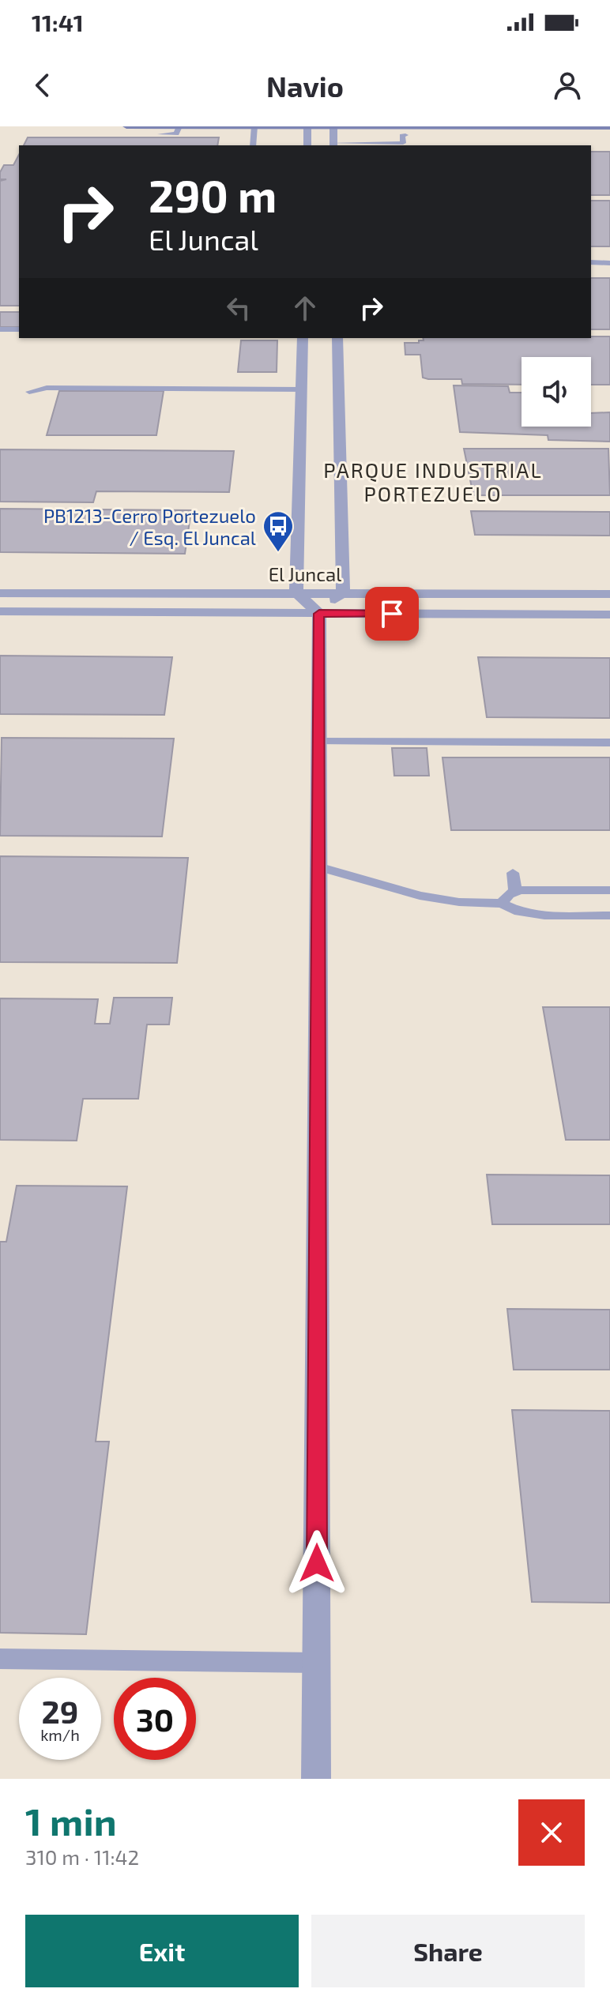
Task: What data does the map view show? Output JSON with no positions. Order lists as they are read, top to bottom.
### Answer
{
  "streets": {
    "street": ["El Juncal"]
  },
  "districts": ["PARQUE INDUSTRIAL PORTEZUELO"],
  "places": {
    "bus stop": ["PB1213-Cerro Portezuelo / Esq. El Juncal"]
  },
  "page": {
    "status": "11:41",
    "header": "Navio",
    "turn": ["290 m", "El Juncal"],
    "speed": "29 km/h",
    "limit": "30",
    "heading": ["1 min", "310 m · 11:42"],
    "buttons": ["Exit", "Share"]
  }
}
